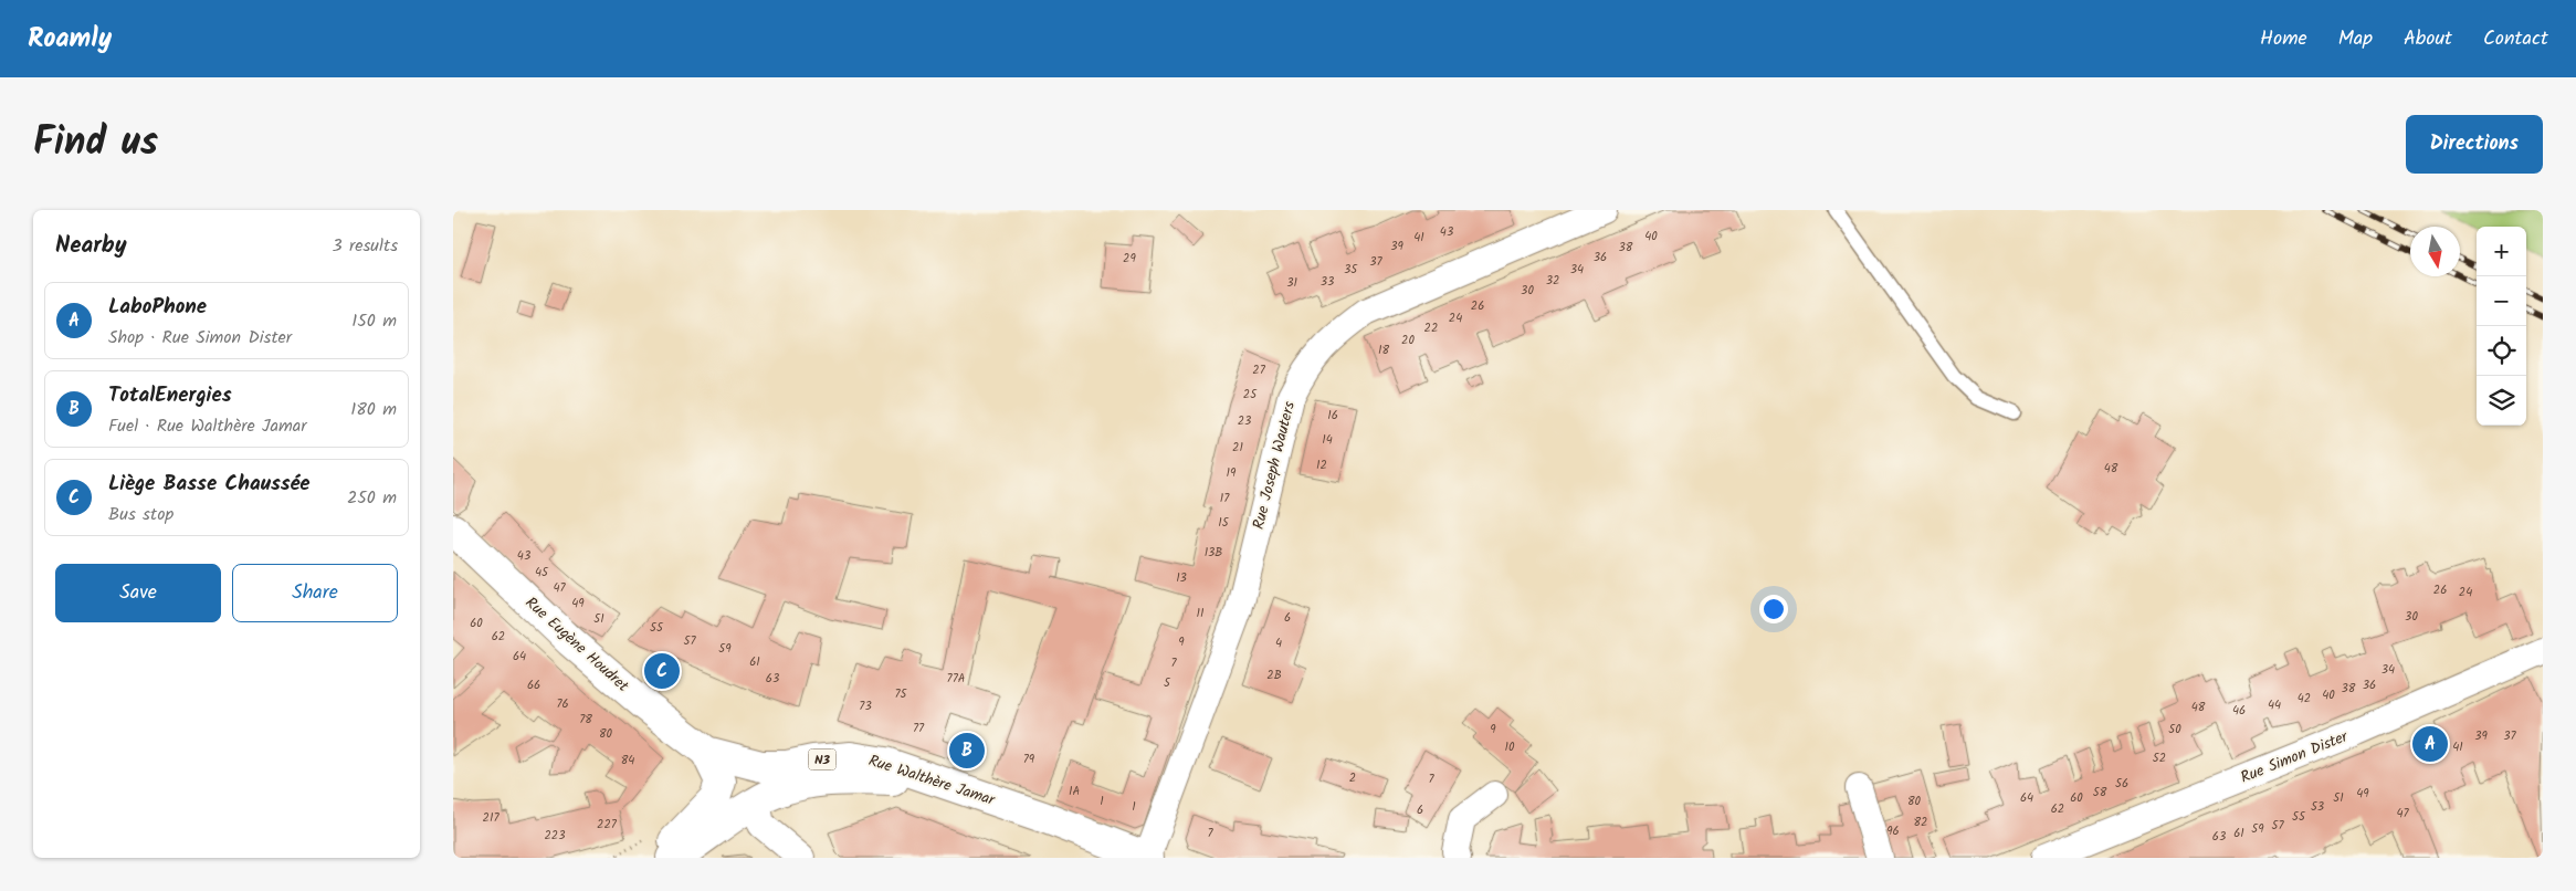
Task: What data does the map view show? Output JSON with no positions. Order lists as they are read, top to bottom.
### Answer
{
  "streets": {
    "main road": ["Rue Eugène Houdret", "N3", "Rue Walthère Jamar"],
    "street": ["Rue Joseph Wauters", "Rue Simon Dister"]
  },
  "crossings": [
    ["Rue Joseph Wauters", "Rue Walthère Jamar"],
    ["Rue Eugène Houdret", "Rue Walthère Jamar"]
  ],
  "house_numbers": [
    "43",
    "40",
    "41",
    "39",
    "38",
    "36",
    "29",
    "37",
    "35",
    "34",
    "32",
    "33",
    "31",
    "30",
    "26",
    "24",
    "22",
    "20",
    "18",
    "27",
    "25",
    "16",
    "23",
    "14",
    "21",
    "12",
    "48",
    "19",
    "17",
    "15",
    "13B",
    "43",
    "45",
    "13",
    "47",
    "26",
    "24",
    "49",
    "11",
    "30",
    "6",
    "51",
    "60",
    "55",
    "62",
    "57",
    "9",
    "4",
    "59",
    "64",
    "61",
    "7",
    "34",
    "2B",
    "63",
    "77A",
    "5",
    "66",
    "36",
    "38",
    "75",
    "40",
    "42",
    "76",
    "44",
    "73",
    "48",
    "46",
    "78",
    "77",
    "9",
    "50",
    "80",
    "39",
    "37",
    "10",
    "41",
    "52",
    "79",
    "84",
    "2",
    "7",
    "56",
    "1A",
    "58",
    "49",
    "64",
    "60",
    "51",
    "1",
    "80",
    "1",
    "53",
    "62",
    "6",
    "47",
    "55",
    "217",
    "82",
    "227",
    "57",
    "59",
    "96",
    "7",
    "61",
    "223",
    "63"
  ],
  "north": "bottom",
  "page": {
    "header": "Roamly",
    "nav": [
      "Home",
      "Map",
      "About",
      "Contact"
    ],
    "title": "Find us",
    "buttons": [
      "Directions",
      ["Save", "Share"]
    ],
    "heading": ["Nearby", "3 results"],
    "map_buttons": ["+", "−"],
    "list": [
      {
        "mark": "A",
        "name": "LaboPhone",
        "note": "Shop · Rue Simon Dister",
        "value": "150 m"
      },
      {
        "mark": "B",
        "name": "TotalEnergies",
        "note": "Fuel · Rue Walthère Jamar",
        "value": "180 m"
      },
      {
        "mark": "C",
        "name": "Liège Basse Chaussée",
        "note": "Bus stop",
        "value": "250 m"
      }
    ],
    "pins": ["C", "A", "B"]
  }
}
